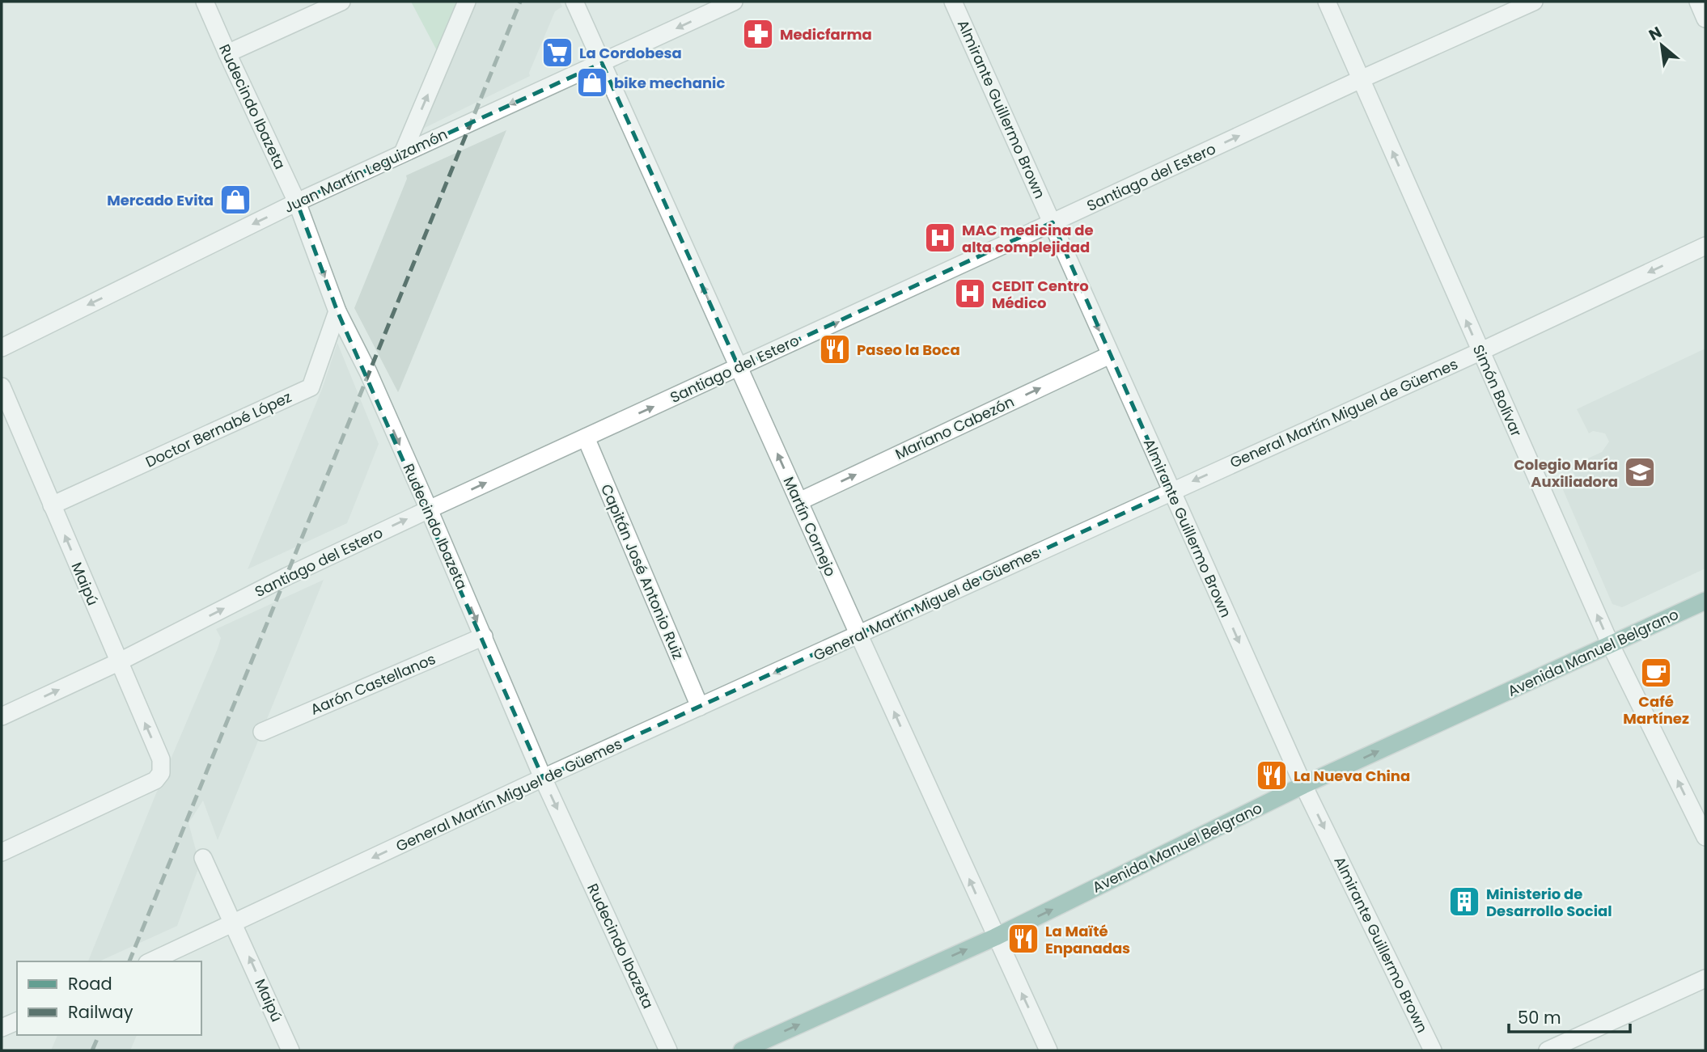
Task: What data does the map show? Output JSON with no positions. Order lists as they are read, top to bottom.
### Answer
{
  "streets": {
    "main road": ["Avenida Manuel Belgrano"],
    "street": [
      "Rudecindo Ibazeta",
      "Almirante Guillermo Brown",
      "Juan Martín Leguizamón",
      "Santiago del Estero",
      "Simón Bolívar",
      "General Martín Miguel de Güemes",
      "Mariano Cabezón",
      "Doctor Bernabé López",
      "Martín Cornejo",
      "Capitán José Antonio Ruiz",
      "Maipú",
      "Aarón Castellanos"
    ]
  },
  "crossings": [
    ["Rudecindo Ibazeta", "Juan Martín Leguizamón"],
    ["Rudecindo Ibazeta", "Santiago del Estero"],
    ["Rudecindo Ibazeta", "General Martín Miguel de Güemes"],
    ["Rudecindo Ibazeta", "Doctor Bernabé López"],
    ["Rudecindo Ibazeta", "Aarón Castellanos"],
    ["Almirante Guillermo Brown", "Santiago del Estero"],
    ["Almirante Guillermo Brown", "General Martín Miguel de Güemes"],
    ["Almirante Guillermo Brown", "Mariano Cabezón"],
    ["Almirante Guillermo Brown", "Avenida Manuel Belgrano"],
    ["Juan Martín Leguizamón", "Martín Cornejo"],
    ["Santiago del Estero", "Simón Bolívar"],
    ["Santiago del Estero", "Martín Cornejo"],
    ["Santiago del Estero", "Capitán José Antonio Ruiz"],
    ["Santiago del Estero", "Maipú"],
    ["Simón Bolívar", "General Martín Miguel de Güemes"],
    ["Simón Bolívar", "Avenida Manuel Belgrano"],
    ["General Martín Miguel de Güemes", "Martín Cornejo"],
    ["General Martín Miguel de Güemes", "Capitán José Antonio Ruiz"],
    ["General Martín Miguel de Güemes", "Maipú"],
    ["Mariano Cabezón", "Martín Cornejo"],
    ["Doctor Bernabé López", "Maipú"],
    ["Martín Cornejo", "Avenida Manuel Belgrano"]
  ],
  "one_way": [
    "Rudecindo Ibazeta",
    "Almirante Guillermo Brown",
    "Juan Martín Leguizamón",
    "Santiago del Estero",
    "Simón Bolívar",
    "General Martín Miguel de Güemes",
    "Mariano Cabezón",
    "Martín Cornejo",
    "Avenida Manuel Belgrano"
  ],
  "places": {
    "pharmacy": ["Medicfarma"],
    "supermarket": ["La Cordobesa"],
    "shop": ["bike mechanic", "Mercado Evita"],
    "hospital": ["MAC medicina de alta complejidad", "CEDIT Centro Médico"],
    "restaurant": ["Paseo la Boca", "La Nueva China", "La Maïté Enpanadas"],
    "school or university": ["Colegio María Auxiliadora"],
    "cafe": ["Café Martínez"],
    "building": ["Ministerio de Desarrollo Social"]
  },
  "legend": ["Road", "Railway"],
  "scale_bar": "50 m",
  "north": "top left"
}
